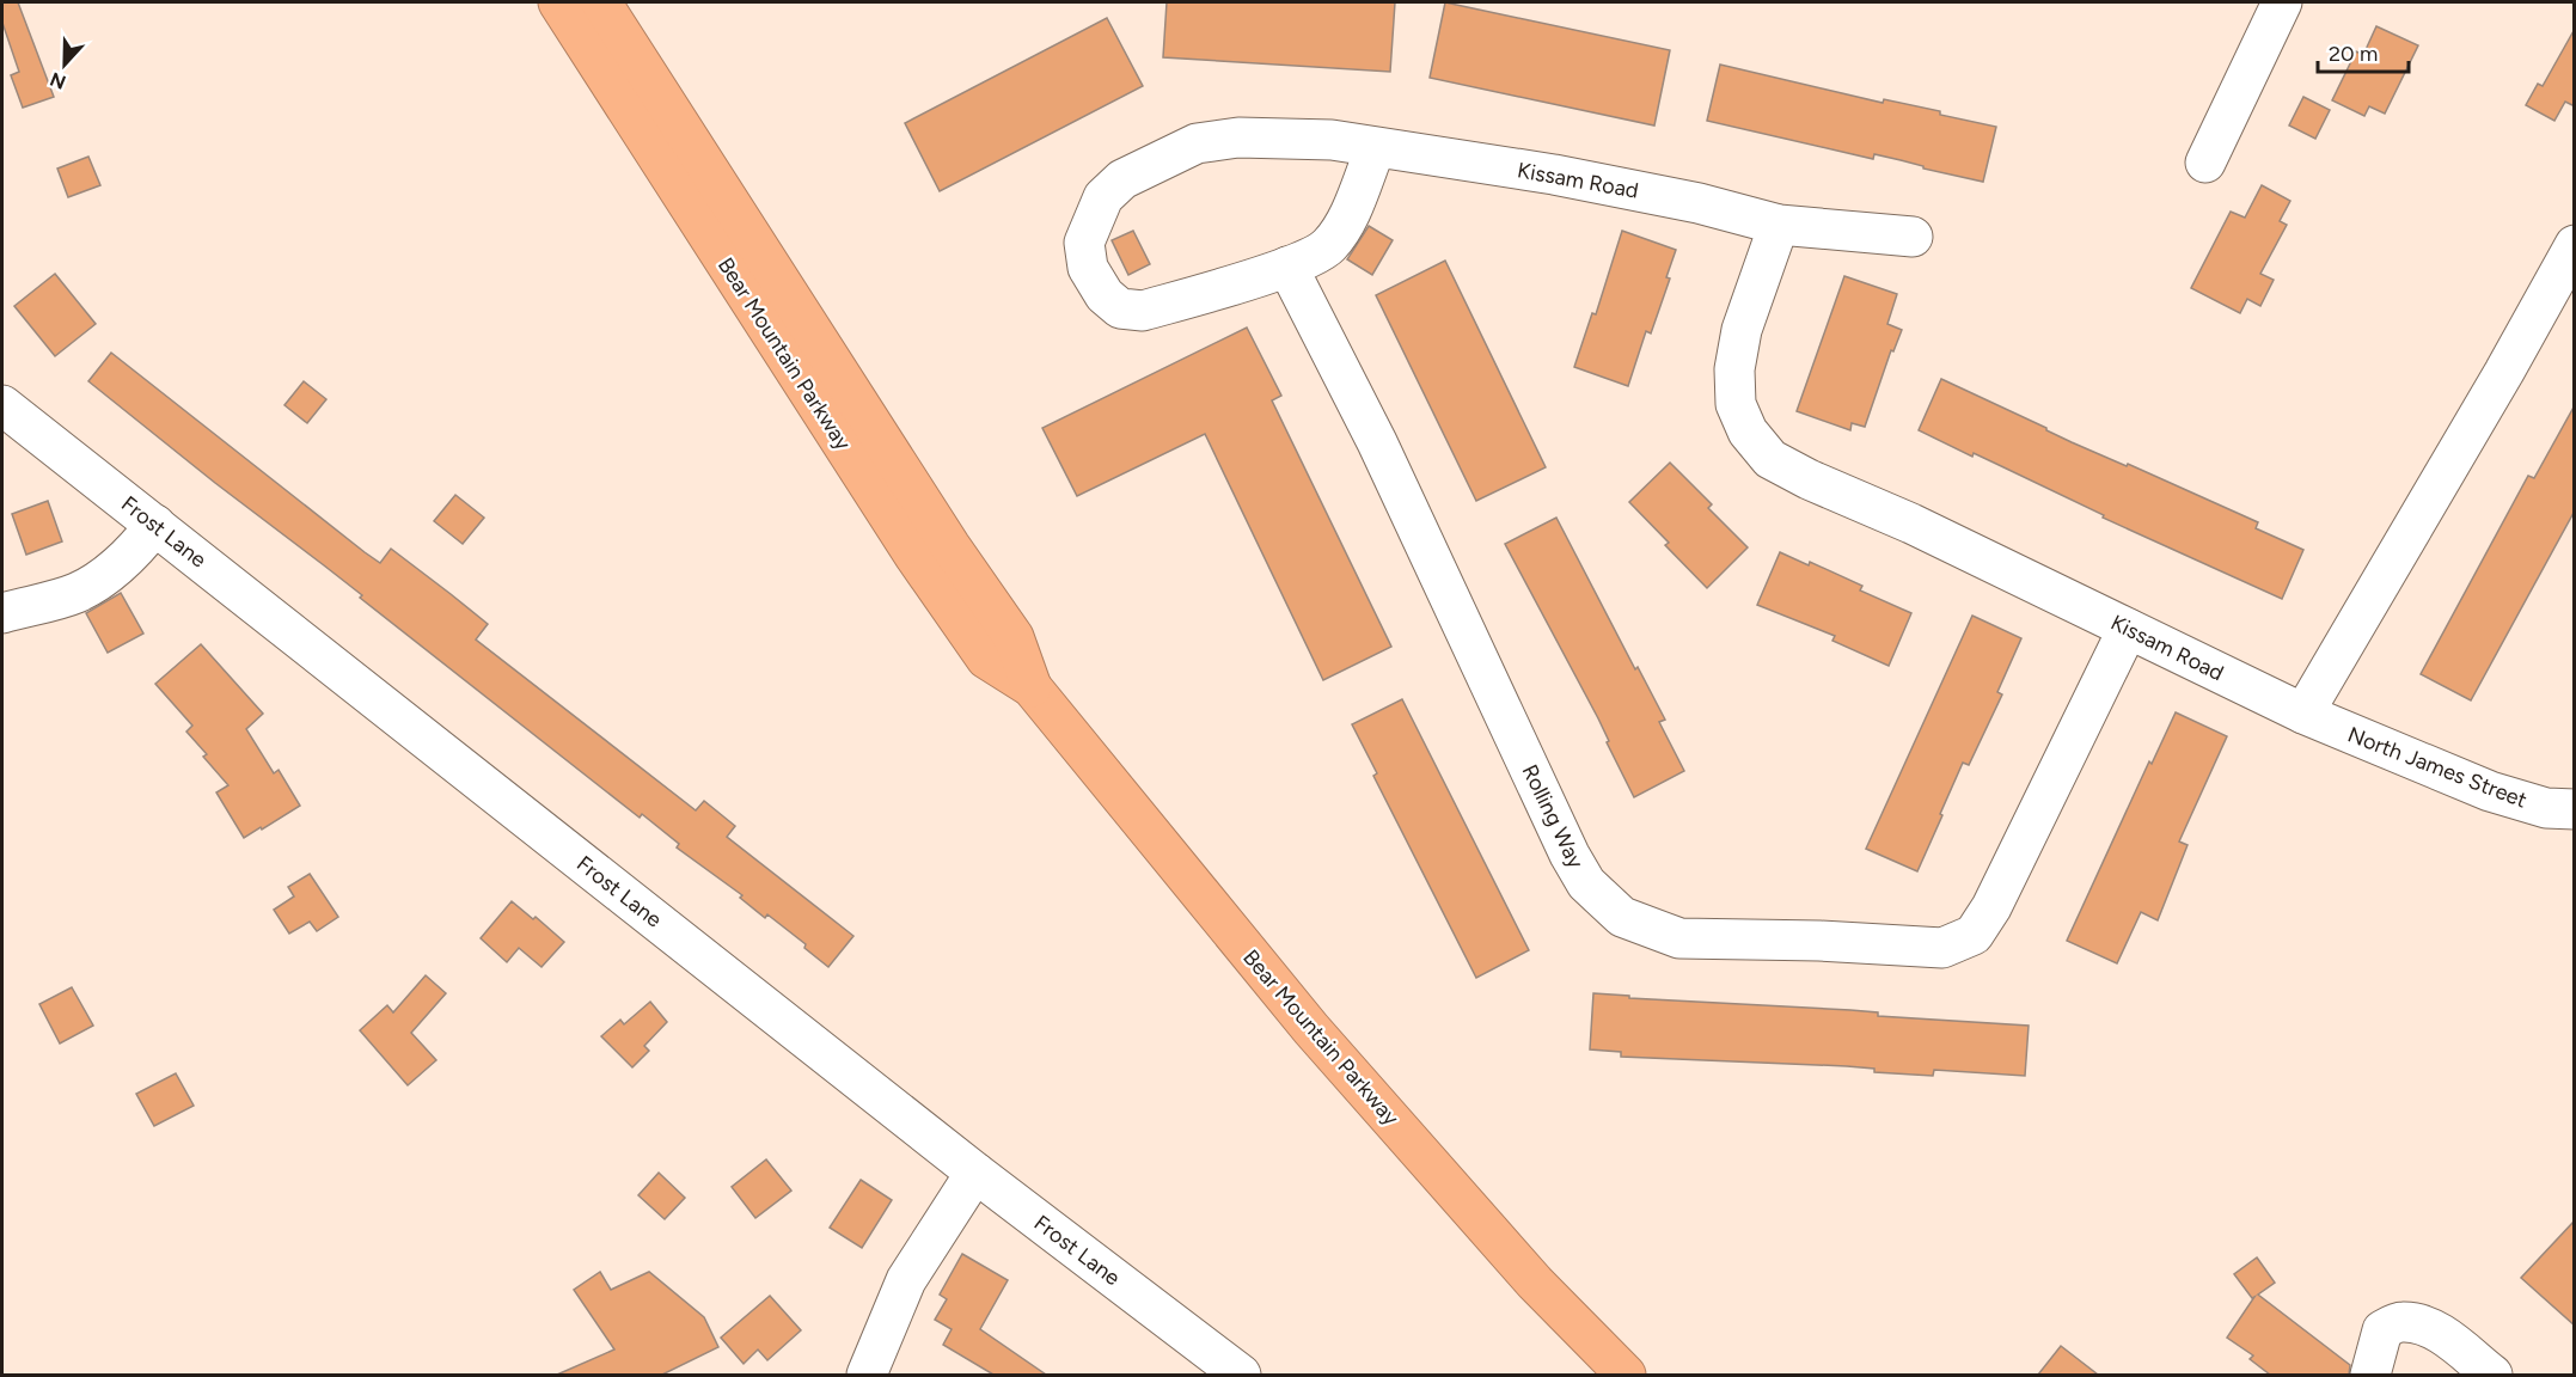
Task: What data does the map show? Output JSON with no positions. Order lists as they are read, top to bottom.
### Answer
{
  "streets": {
    "highway": ["Bear Mountain Parkway"],
    "street": [
      "Kissam Road",
      "Frost Lane",
      "North James Street",
      "Rolling Way"
    ]
  },
  "crossings": [
    ["Kissam Road", "North James Street"],
    ["Kissam Road", "Rolling Way"]
  ],
  "scale_bar": "20 m",
  "north": "bottom"
}
